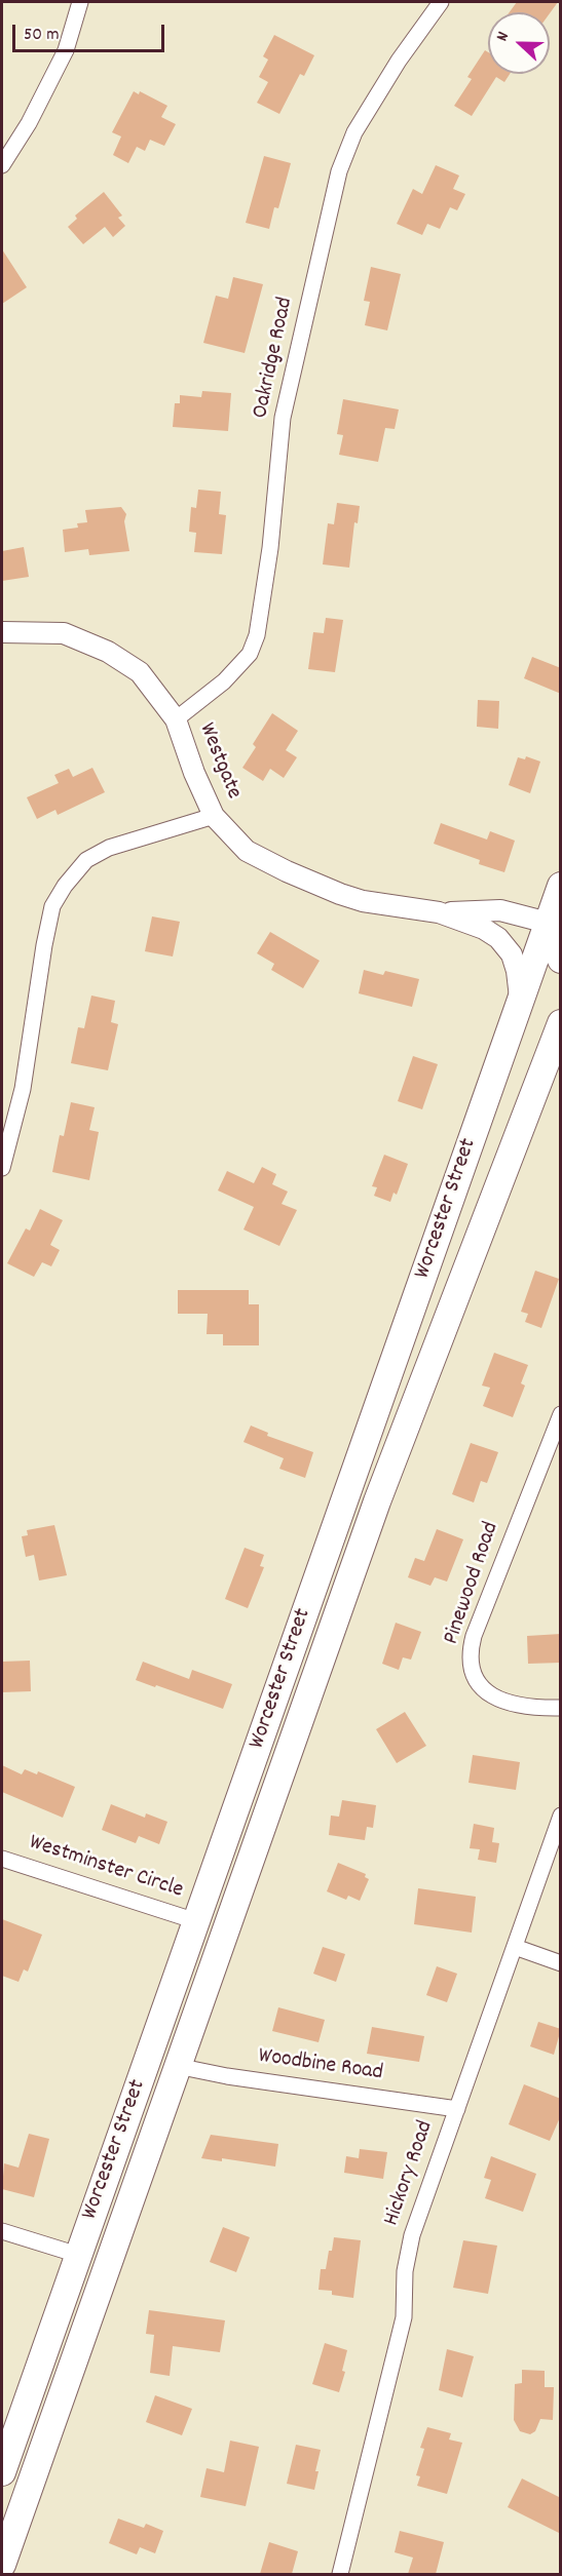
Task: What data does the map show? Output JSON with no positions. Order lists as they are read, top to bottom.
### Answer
{
  "streets": {
    "highway": ["Worcester Street"],
    "street": [
      "Oakridge Road",
      "Westgate",
      "Pinewood Road",
      "Westminster Circle",
      "Woodbine Road",
      "Hickory Road"
    ]
  },
  "crossings": [
    ["Oakridge Road", "Westgate"],
    ["Westgate", "Worcester Street"],
    ["Worcester Street", "Westminster Circle"],
    ["Worcester Street", "Woodbine Road"],
    ["Woodbine Road", "Hickory Road"]
  ],
  "scale_bar": "50 m",
  "north": "left"
}
